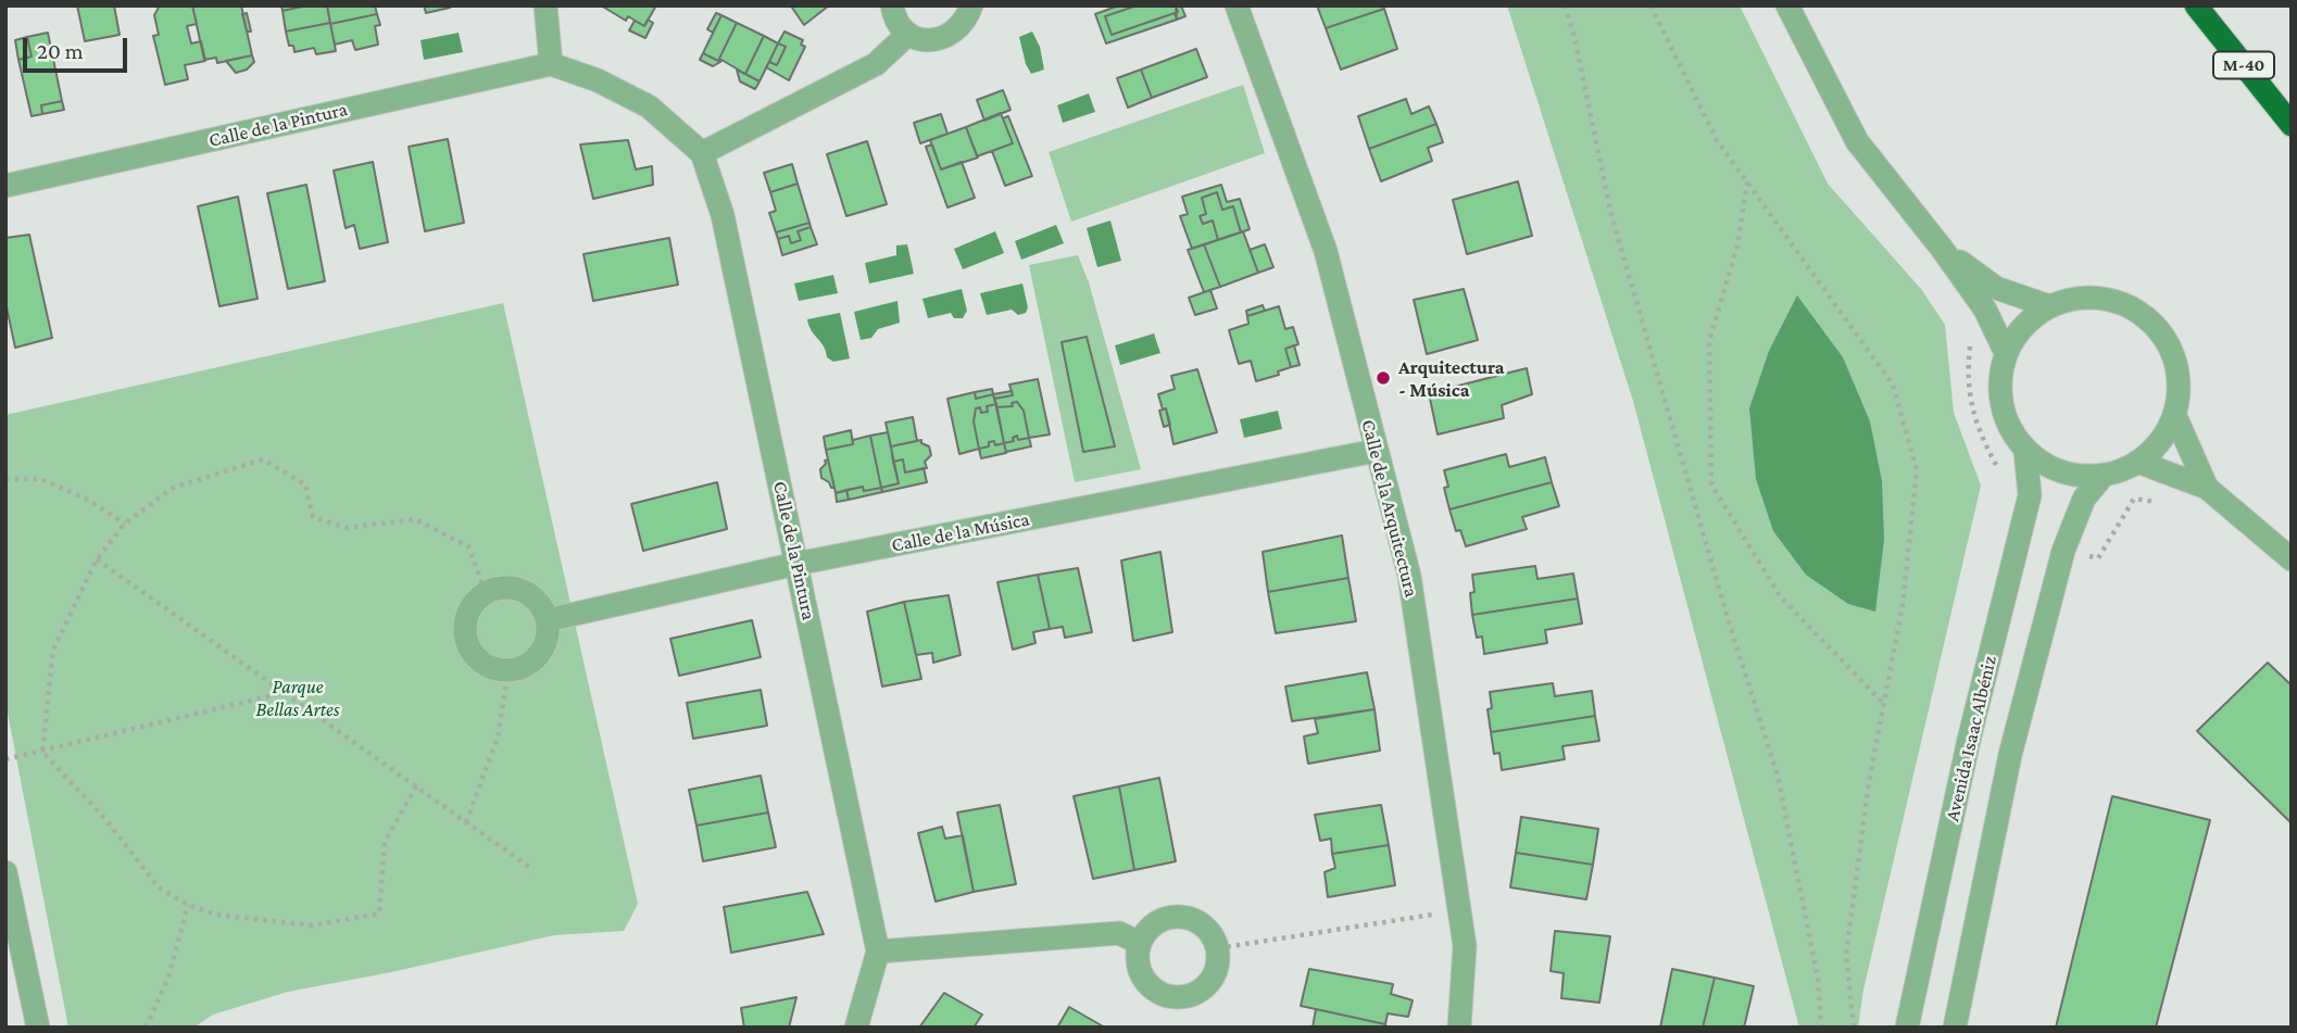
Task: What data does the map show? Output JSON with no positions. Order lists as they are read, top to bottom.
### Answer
{
  "streets": {
    "highway": ["M-40"],
    "street": [
      "Calle de la Pintura",
      "Calle de la Arquitectura",
      "Calle de la Música",
      "Avenida Isaac Albéniz"
    ]
  },
  "crossings": [
    ["Calle de la Pintura", "Calle de la Música"],
    ["Calle de la Arquitectura", "Calle de la Música"]
  ],
  "parks": ["Parque Bellas Artes"],
  "places": ["Arquitectura - Música"],
  "scale_bar": "20 m"
}
